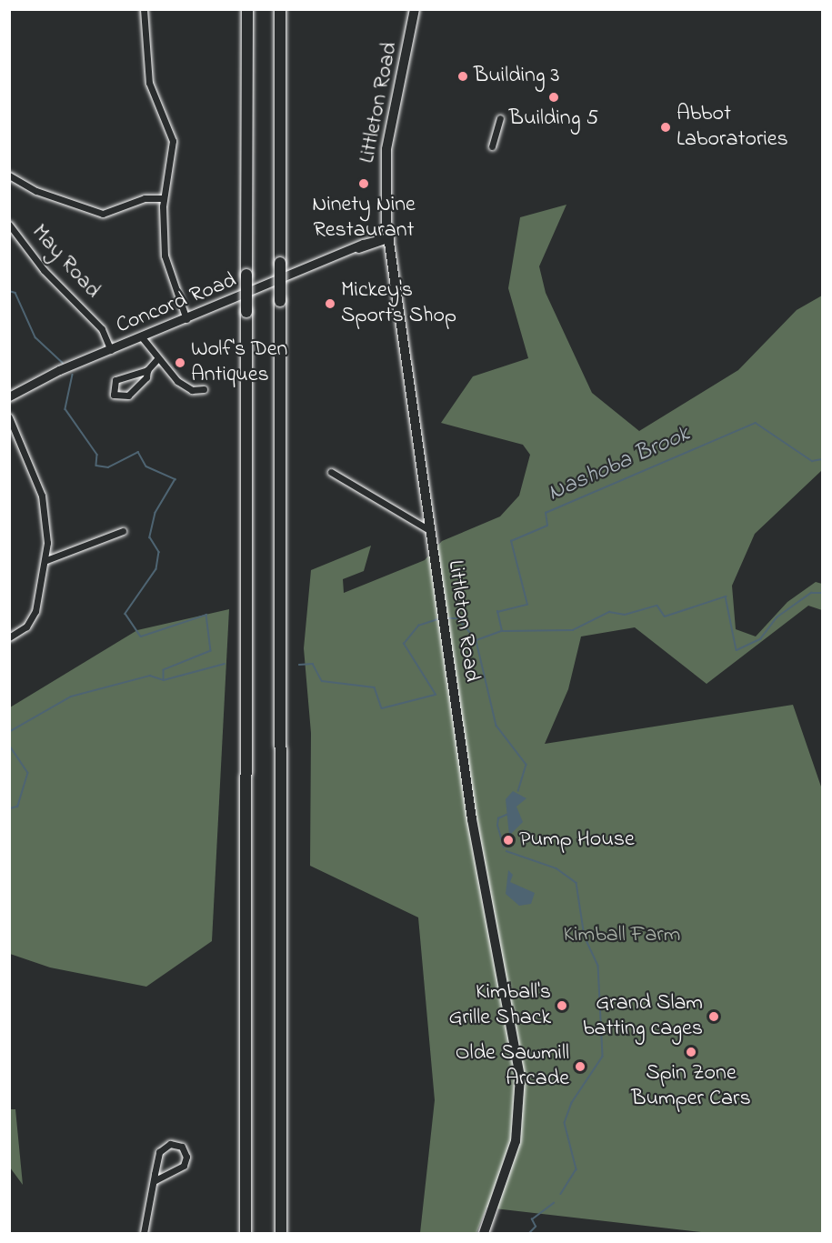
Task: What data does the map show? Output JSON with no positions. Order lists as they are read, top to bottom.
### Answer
{
  "streets": {
    "main road": ["Littleton Road", "Concord Road"],
    "street": ["May Road"]
  },
  "crossings": [
    ["Littleton Road", "Concord Road"],
    ["May Road", "Concord Road"]
  ],
  "water": ["Nashoba Brook"],
  "parks": ["Kimball Farm"],
  "places": [
    "Building 3",
    "Building 5",
    "Abbot Laboratories",
    "Ninety Nine Restaurant",
    "Mickey's Sports Shop",
    "Wolf's Den Antiques",
    "Pump House",
    "Kimball's Grille Shack",
    "Grand Slam batting cages",
    "Spin Zone Bumper Cars",
    "Olde Sawmill Arcade"
  ]
}
